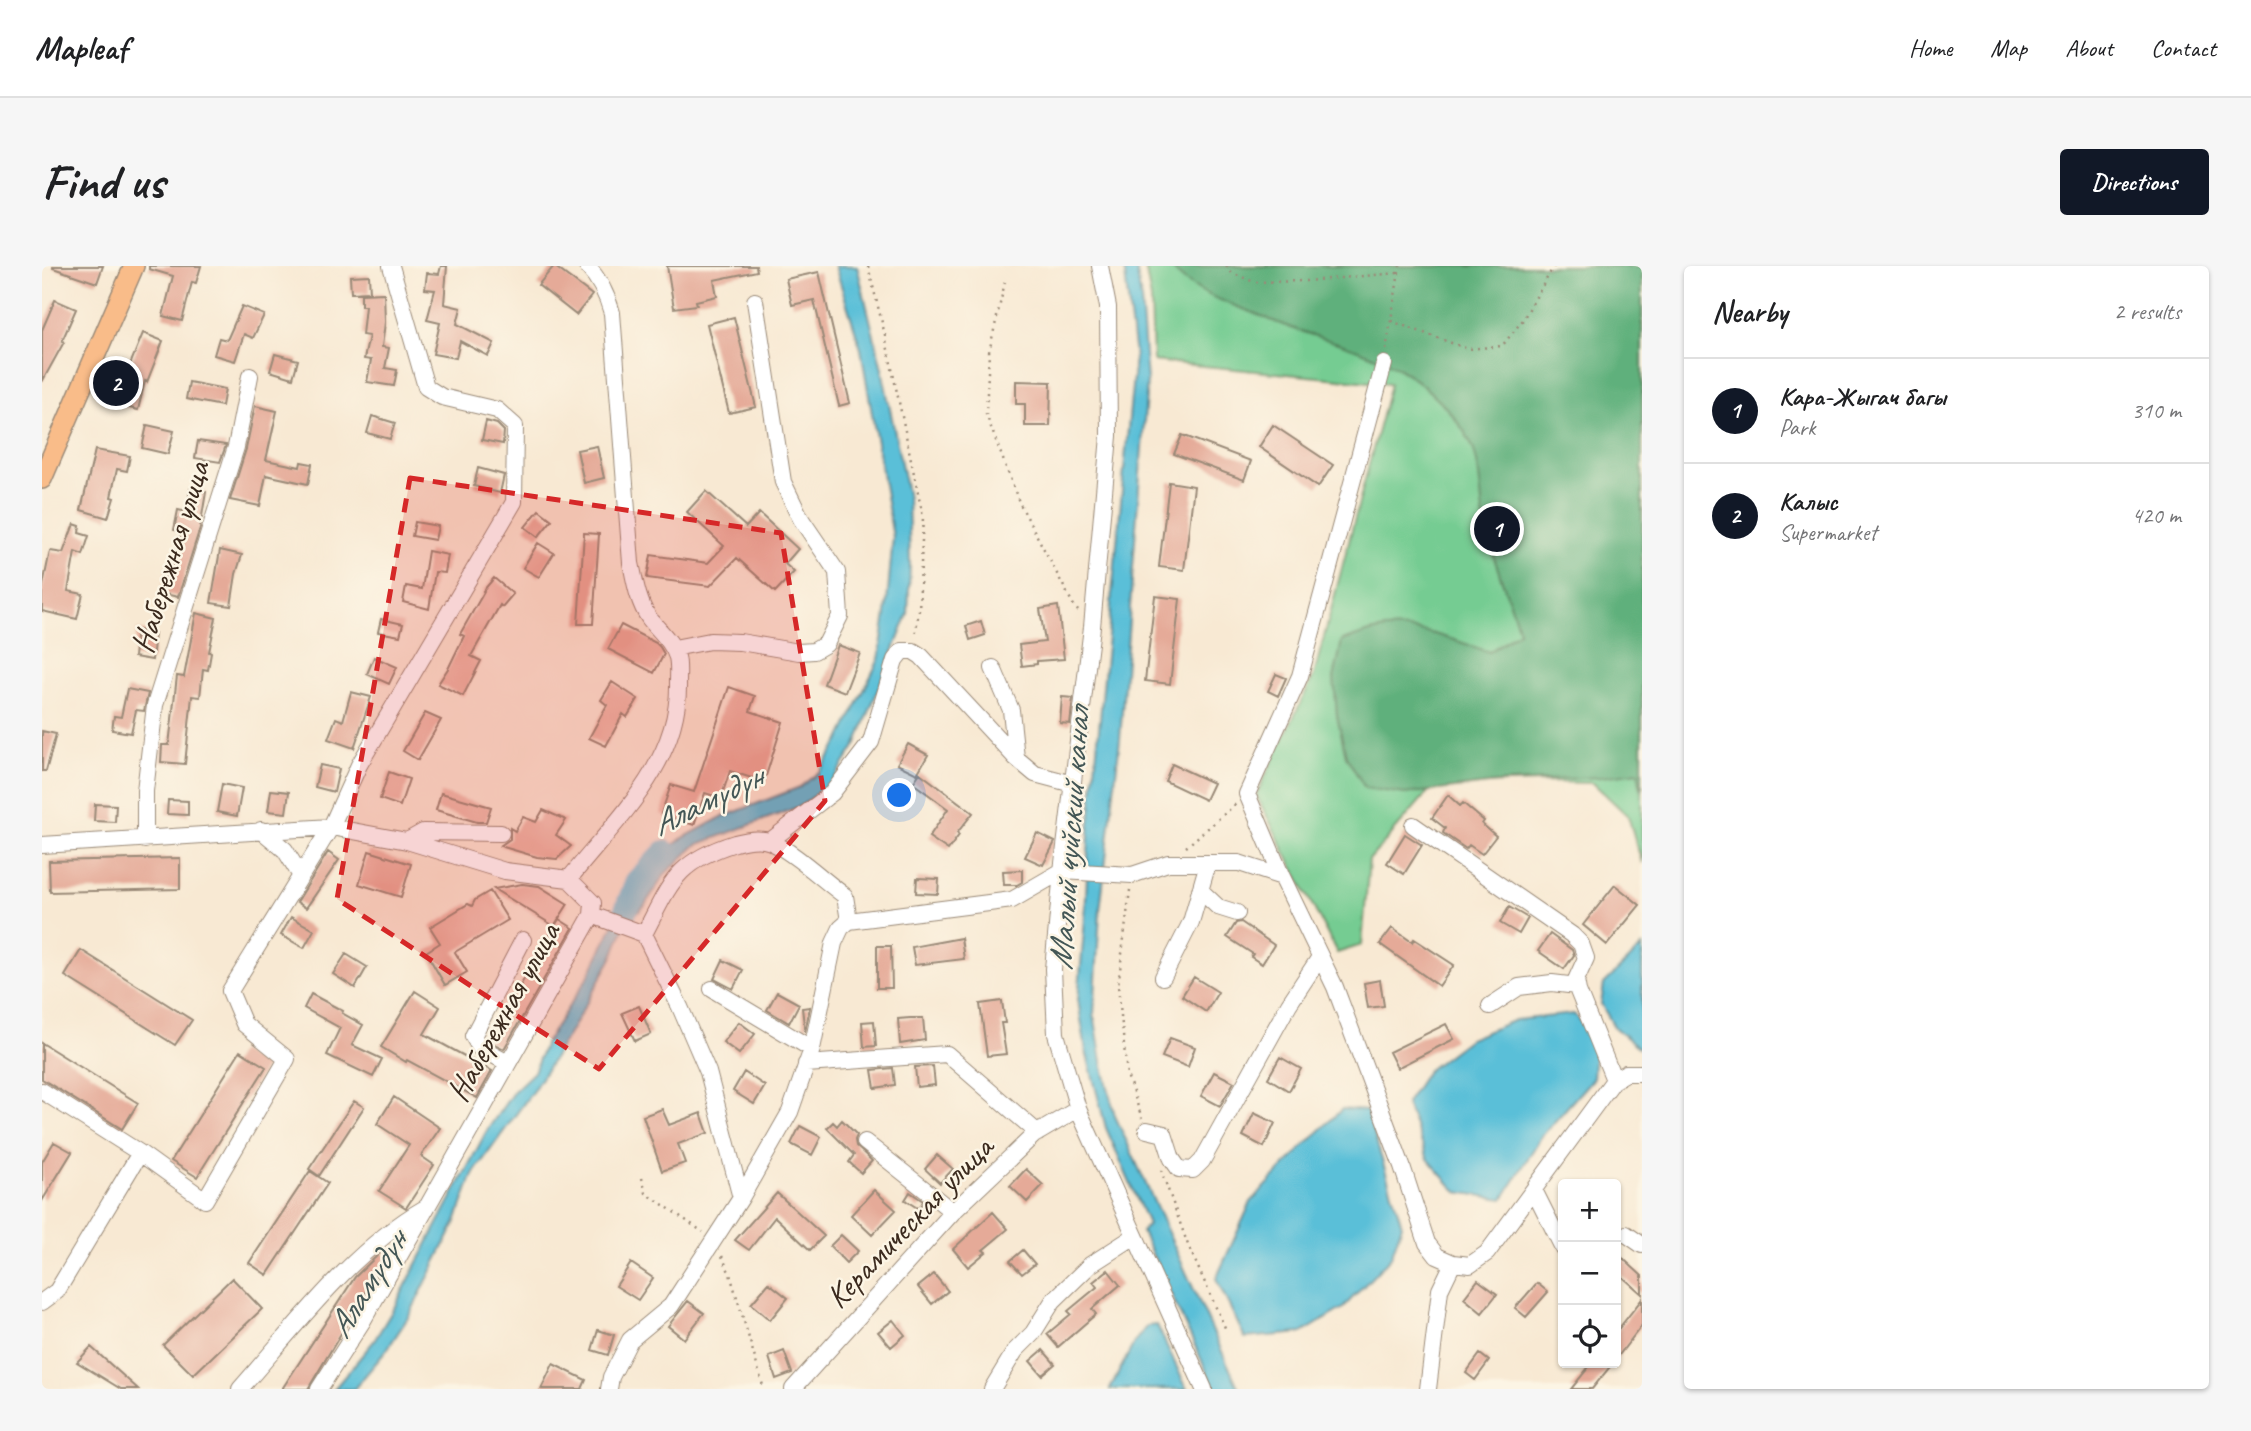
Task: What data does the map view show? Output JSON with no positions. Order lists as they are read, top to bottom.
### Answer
{
  "streets": {
    "street": ["Набережная улица", "Керамическая улица"]
  },
  "water": ["Аламүдүн", "Малый чуйский канал"],
  "page": {
    "header": "Mapleaf",
    "nav": [
      "Home",
      "Map",
      "About",
      "Contact"
    ],
    "buttons": "Directions",
    "title": "Find us",
    "heading": ["Nearby", "2 results"],
    "pins": ["2", "1"],
    "list": [
      {
        "mark": "1",
        "name": "Кара-Жыгач багы",
        "note": "Park",
        "value": "310 m"
      },
      {
        "mark": "2",
        "name": "Калыс",
        "note": "Supermarket",
        "value": "420 m"
      }
    ],
    "map_buttons": ["+", "−"]
  }
}
